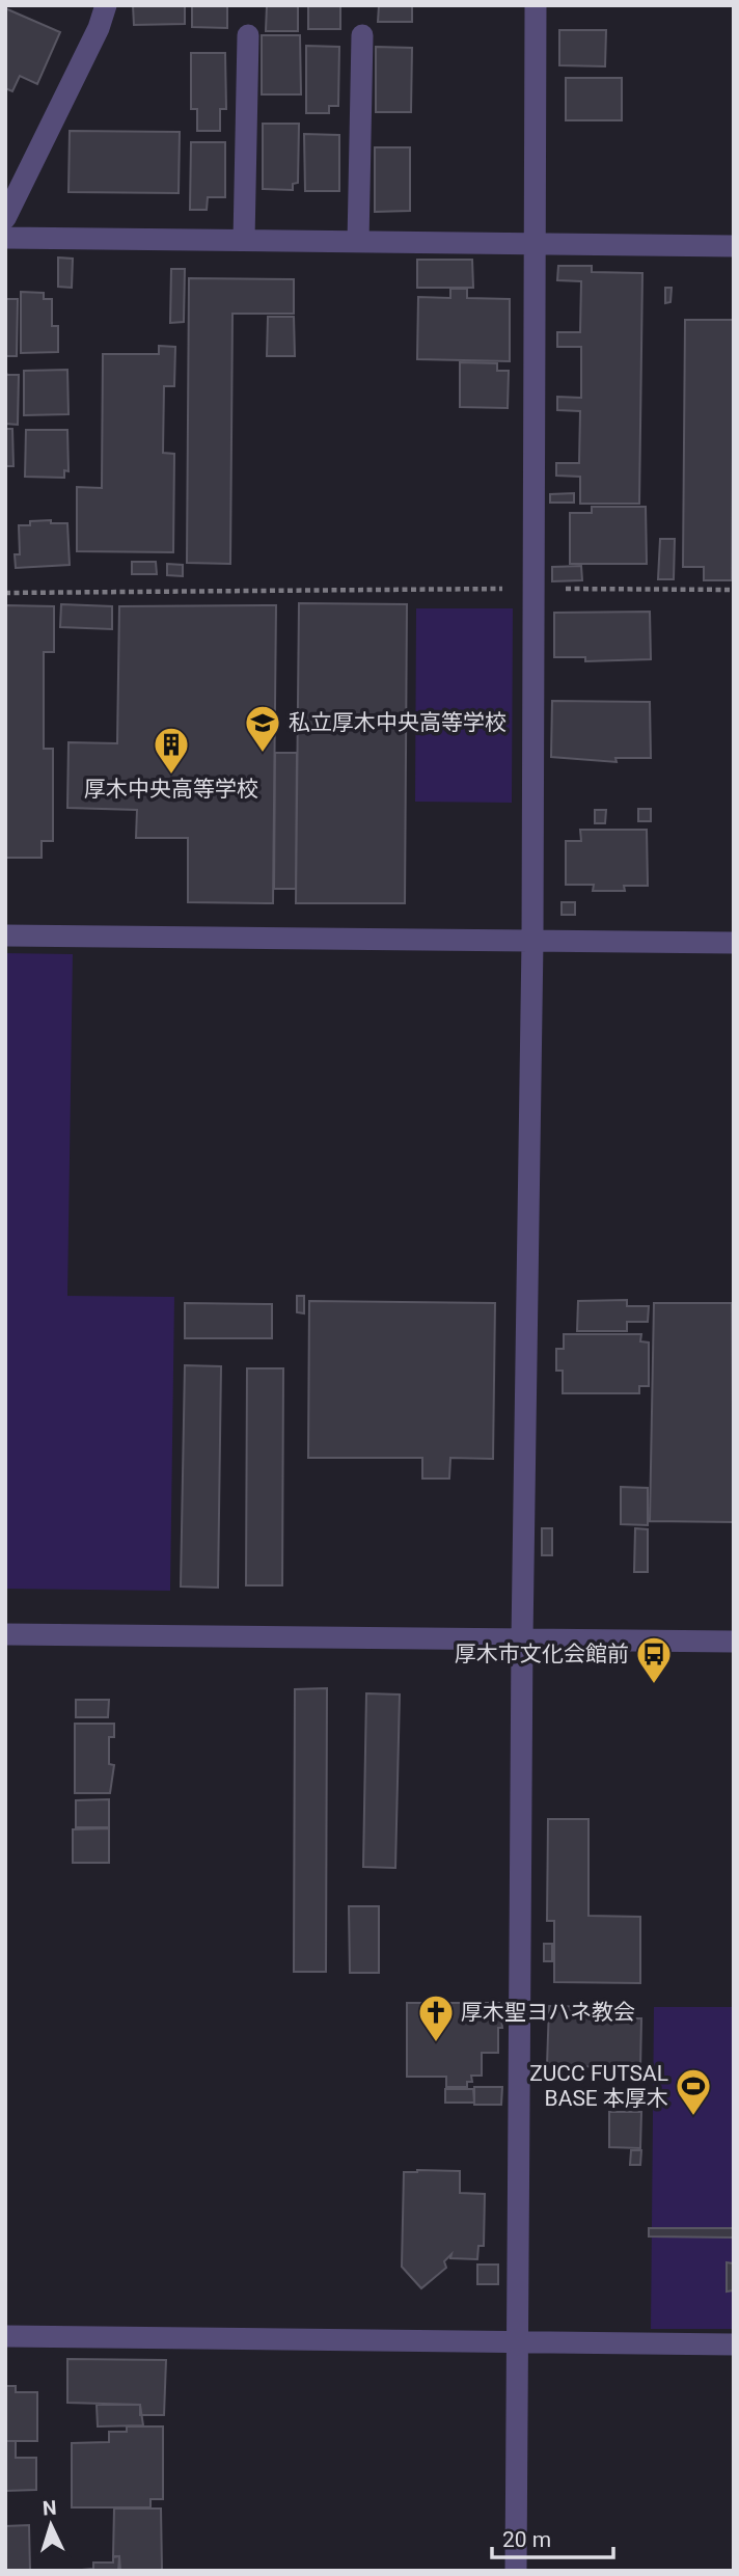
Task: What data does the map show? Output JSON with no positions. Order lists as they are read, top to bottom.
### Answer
{
  "places": {
    "school or university": ["私立厚木中央高等学校"],
    "building": ["厚木中央高等学校"],
    "bus stop": ["厚木市文化会館前"],
    "church": ["厚木聖ヨハネ教会"],
    "sports": ["ZUCC FUTSAL BASE 本厚木"]
  },
  "scale_bar": "20 m",
  "north": "top"
}
